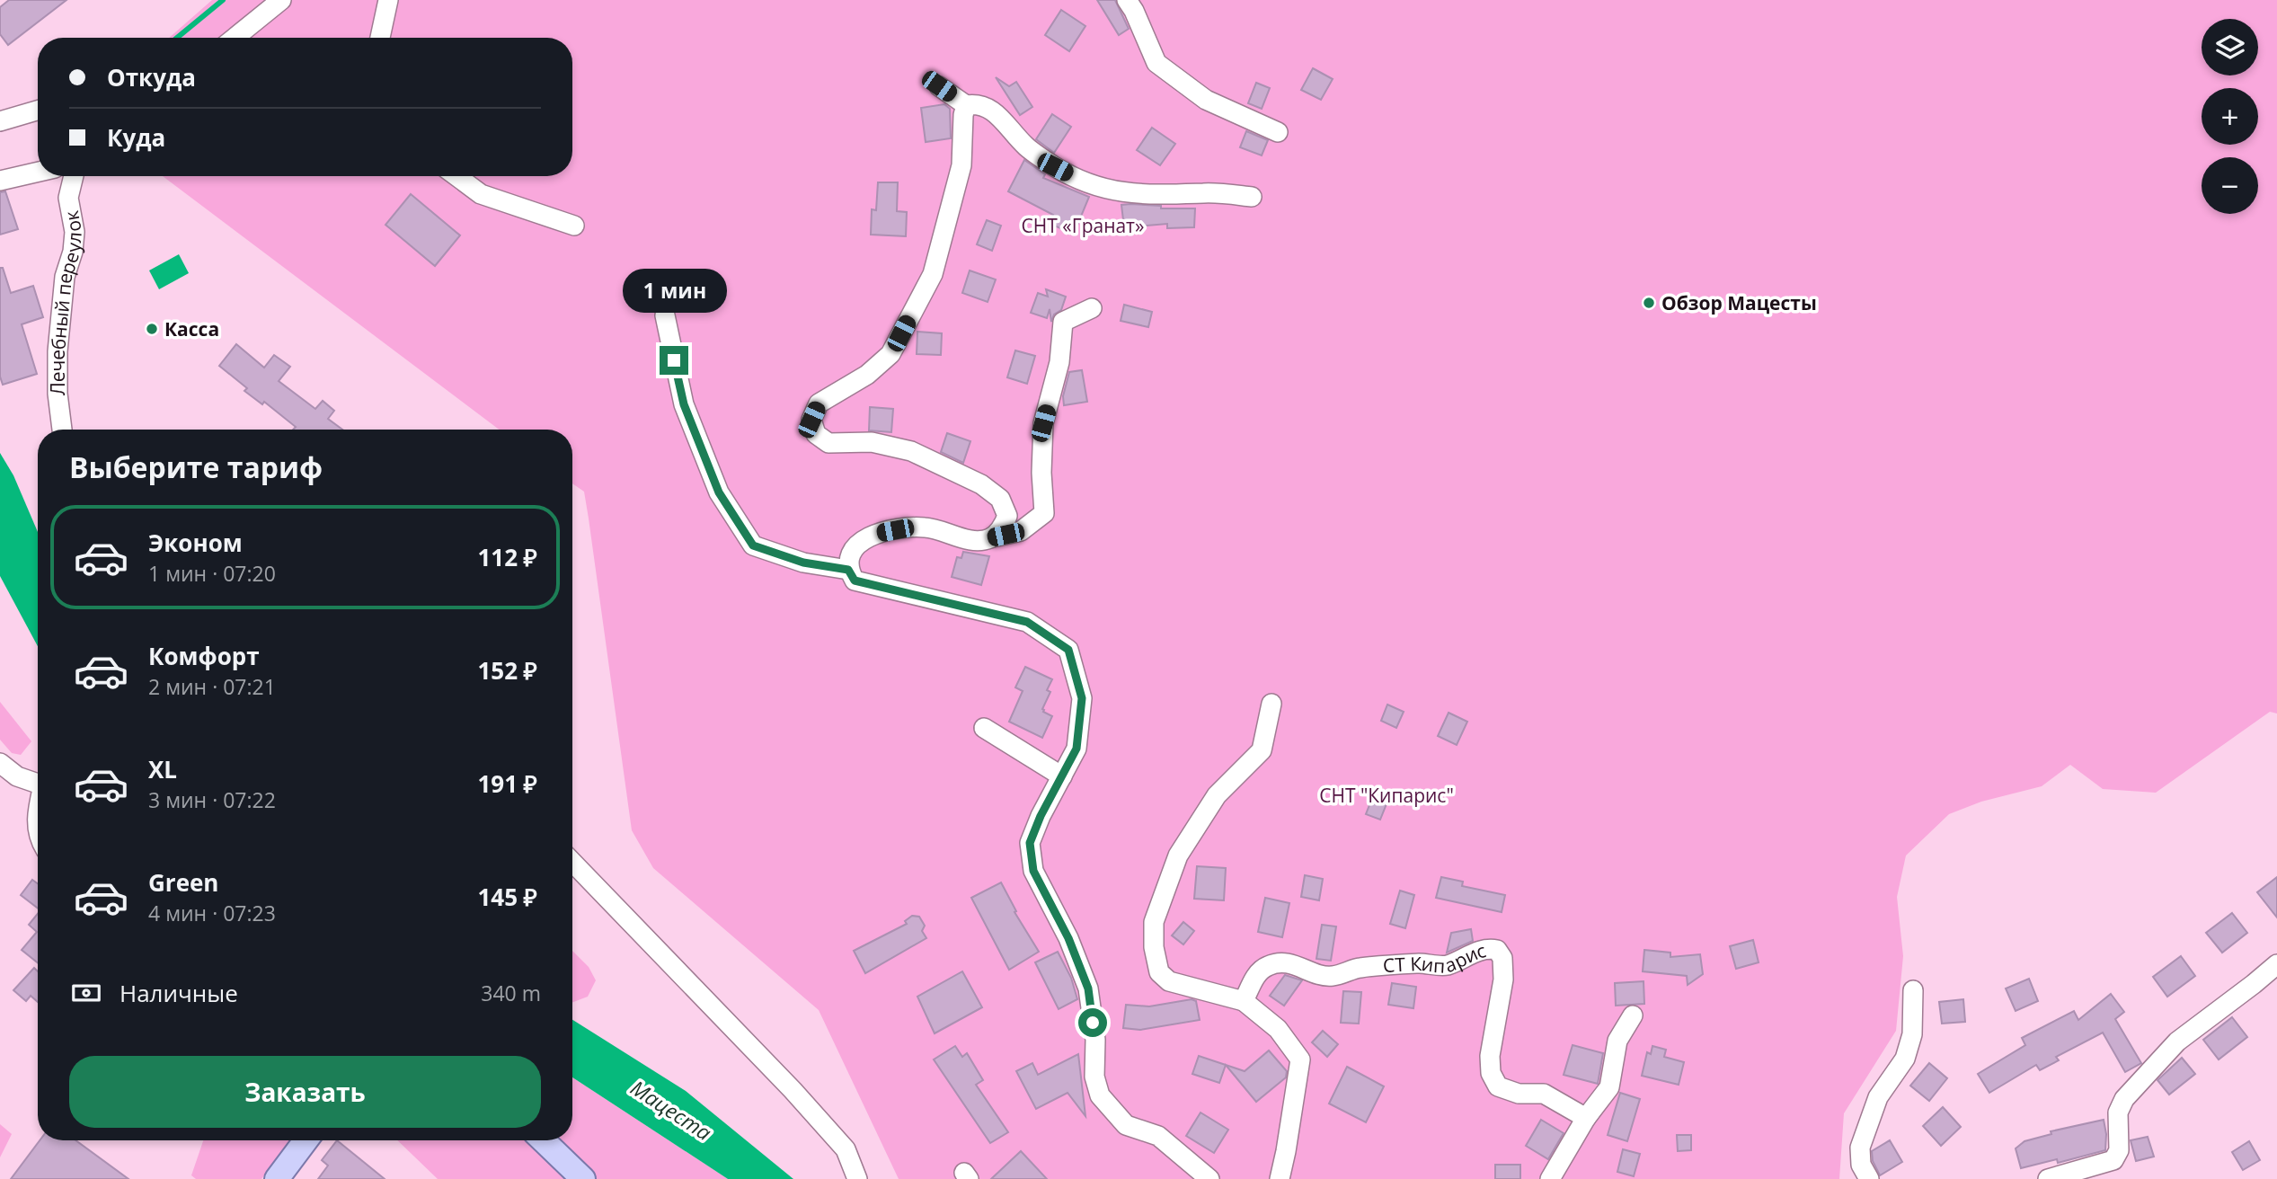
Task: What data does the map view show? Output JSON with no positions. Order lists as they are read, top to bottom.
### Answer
{
  "streets": {
    "street": ["Лечебный переулок", "СТ Кипарис"]
  },
  "water": ["Мацеста"],
  "parks": ["СНТ «Гранат»", "СНТ \"Кипарис\""],
  "places": ["Обзор Мацесты", "Касса"],
  "page": {
    "map_buttons": ["+", "−"],
    "banner": ["Откуда", "Куда"],
    "bubble": "1 мин",
    "heading": "Выберите тариф",
    "list": [
      {
        "name": "Эконом",
        "note": "1 мин · 07:20",
        "value": "112 ₽"
      },
      {
        "name": "Комфорт",
        "note": "2 мин · 07:21",
        "value": "152 ₽"
      },
      {
        "name": "XL",
        "note": "3 мин · 07:22",
        "value": "191 ₽"
      },
      {
        "name": "Green",
        "note": "4 мин · 07:23",
        "value": "145 ₽"
      }
    ],
    "pay": ["Наличные", "340 m"],
    "buttons": "Заказать"
  }
}
